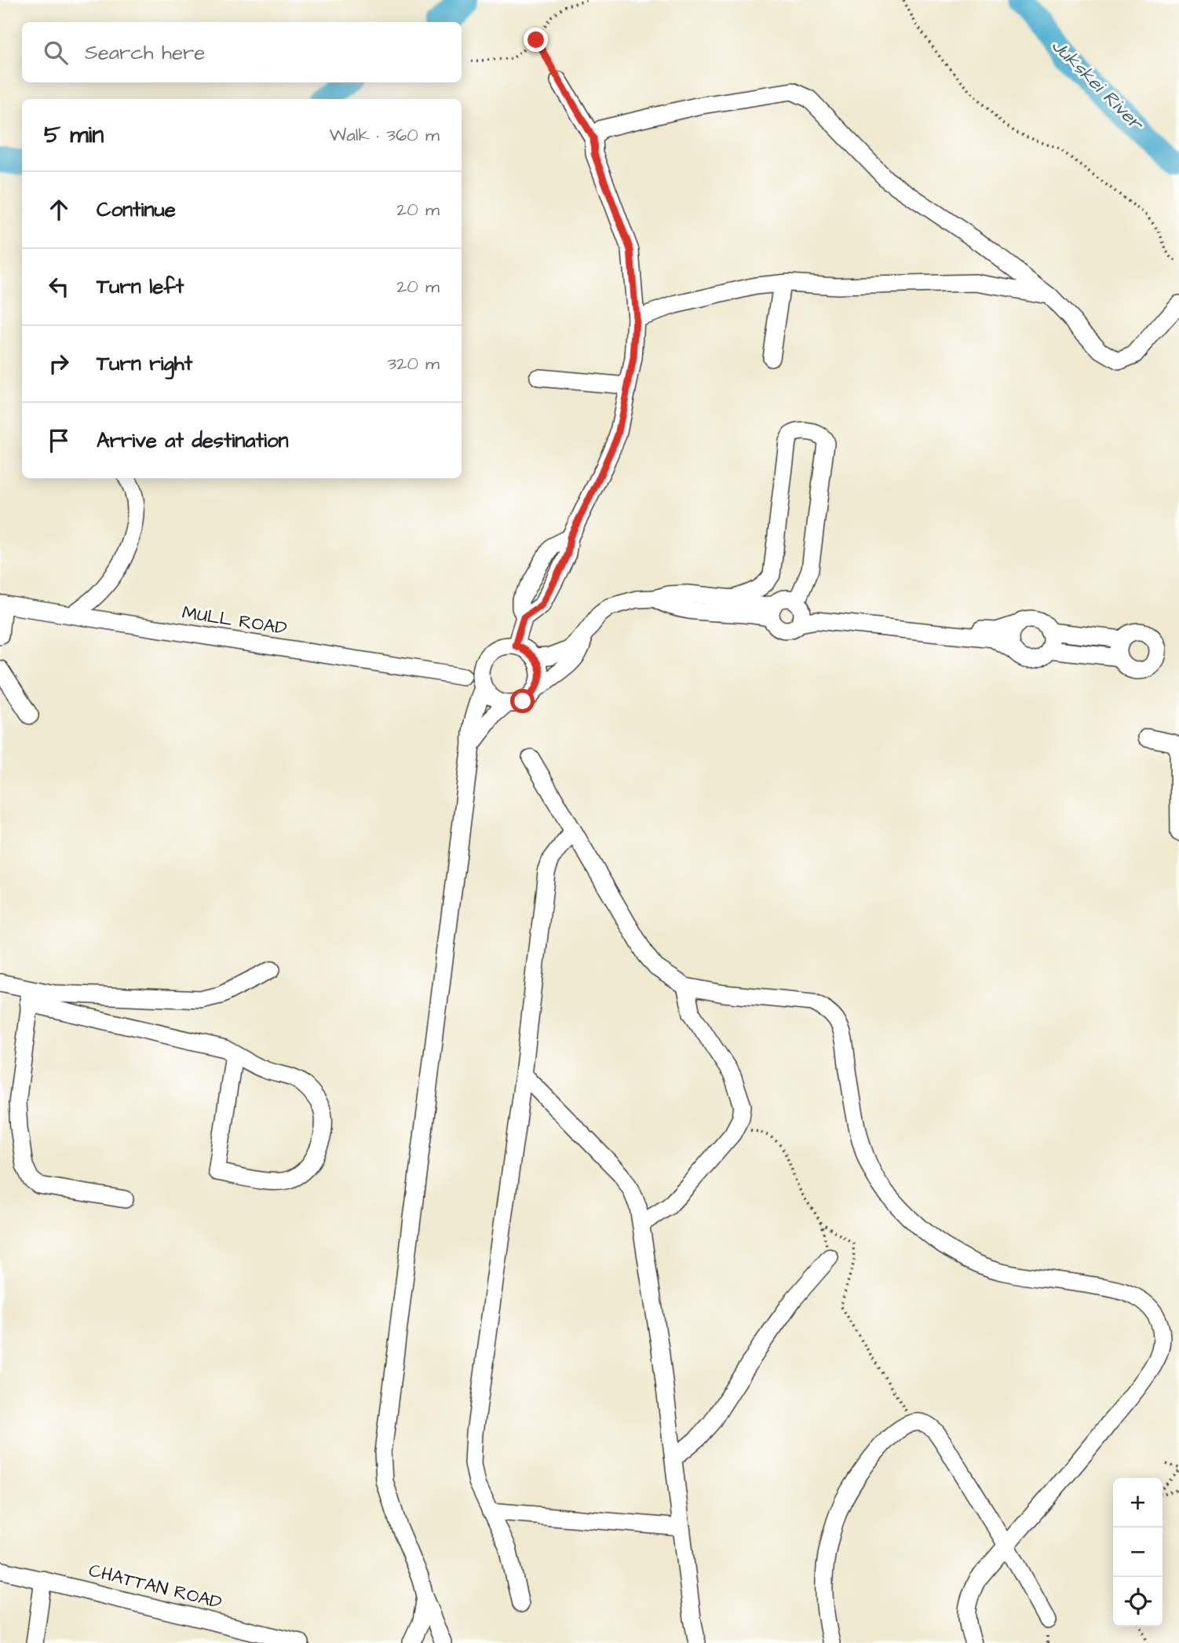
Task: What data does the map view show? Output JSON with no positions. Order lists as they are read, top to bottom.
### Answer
{
  "streets": {
    "street": ["MULL ROAD", "CHATTAN ROAD"]
  },
  "water": ["Jukskei River"],
  "page": {
    "search": "Search here",
    "heading": ["5 min", "Walk · 360 m"],
    "list": [
      ["Continue", "20 m"],
      ["Turn left", "20 m"],
      ["Turn right", "320 m"],
      "Arrive at destination"
    ],
    "map_buttons": ["+", "−"]
  }
}
